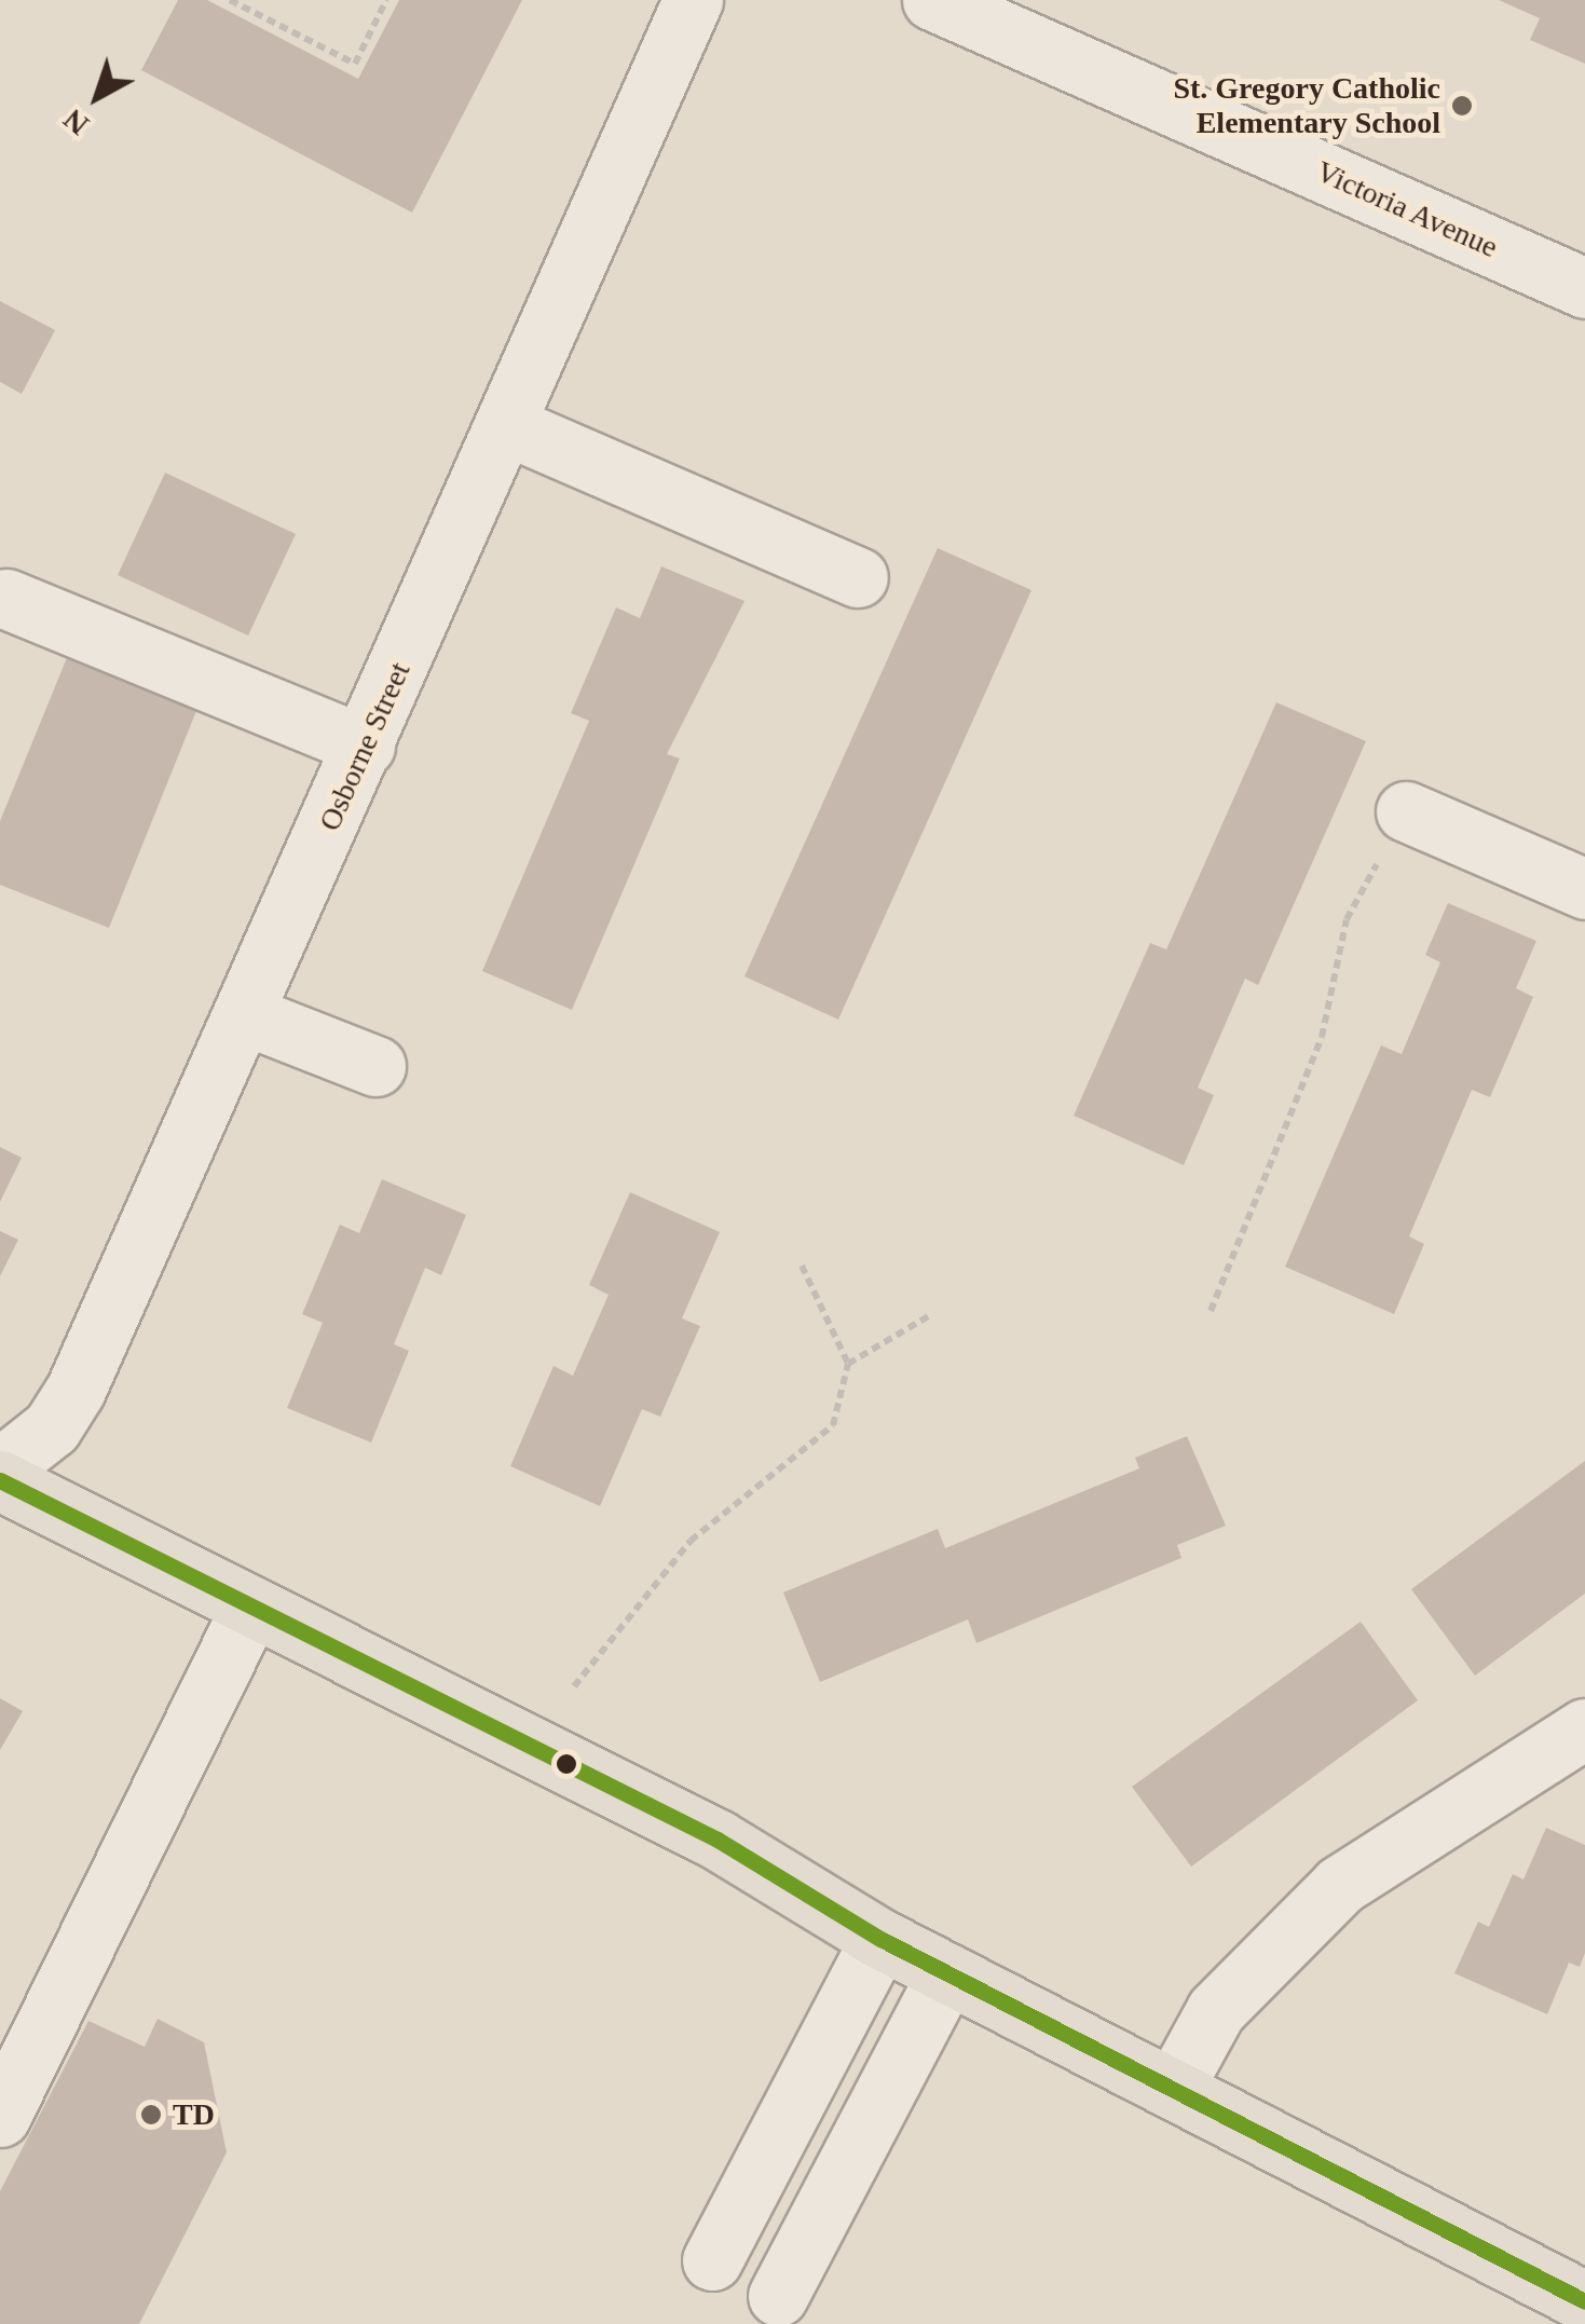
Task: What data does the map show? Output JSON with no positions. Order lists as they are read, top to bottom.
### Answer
{
  "streets": {
    "street": ["Victoria Avenue", "Osborne Street"]
  },
  "places": ["St. Gregory Catholic Elementary School", "TD"],
  "north": "bottom left"
}
